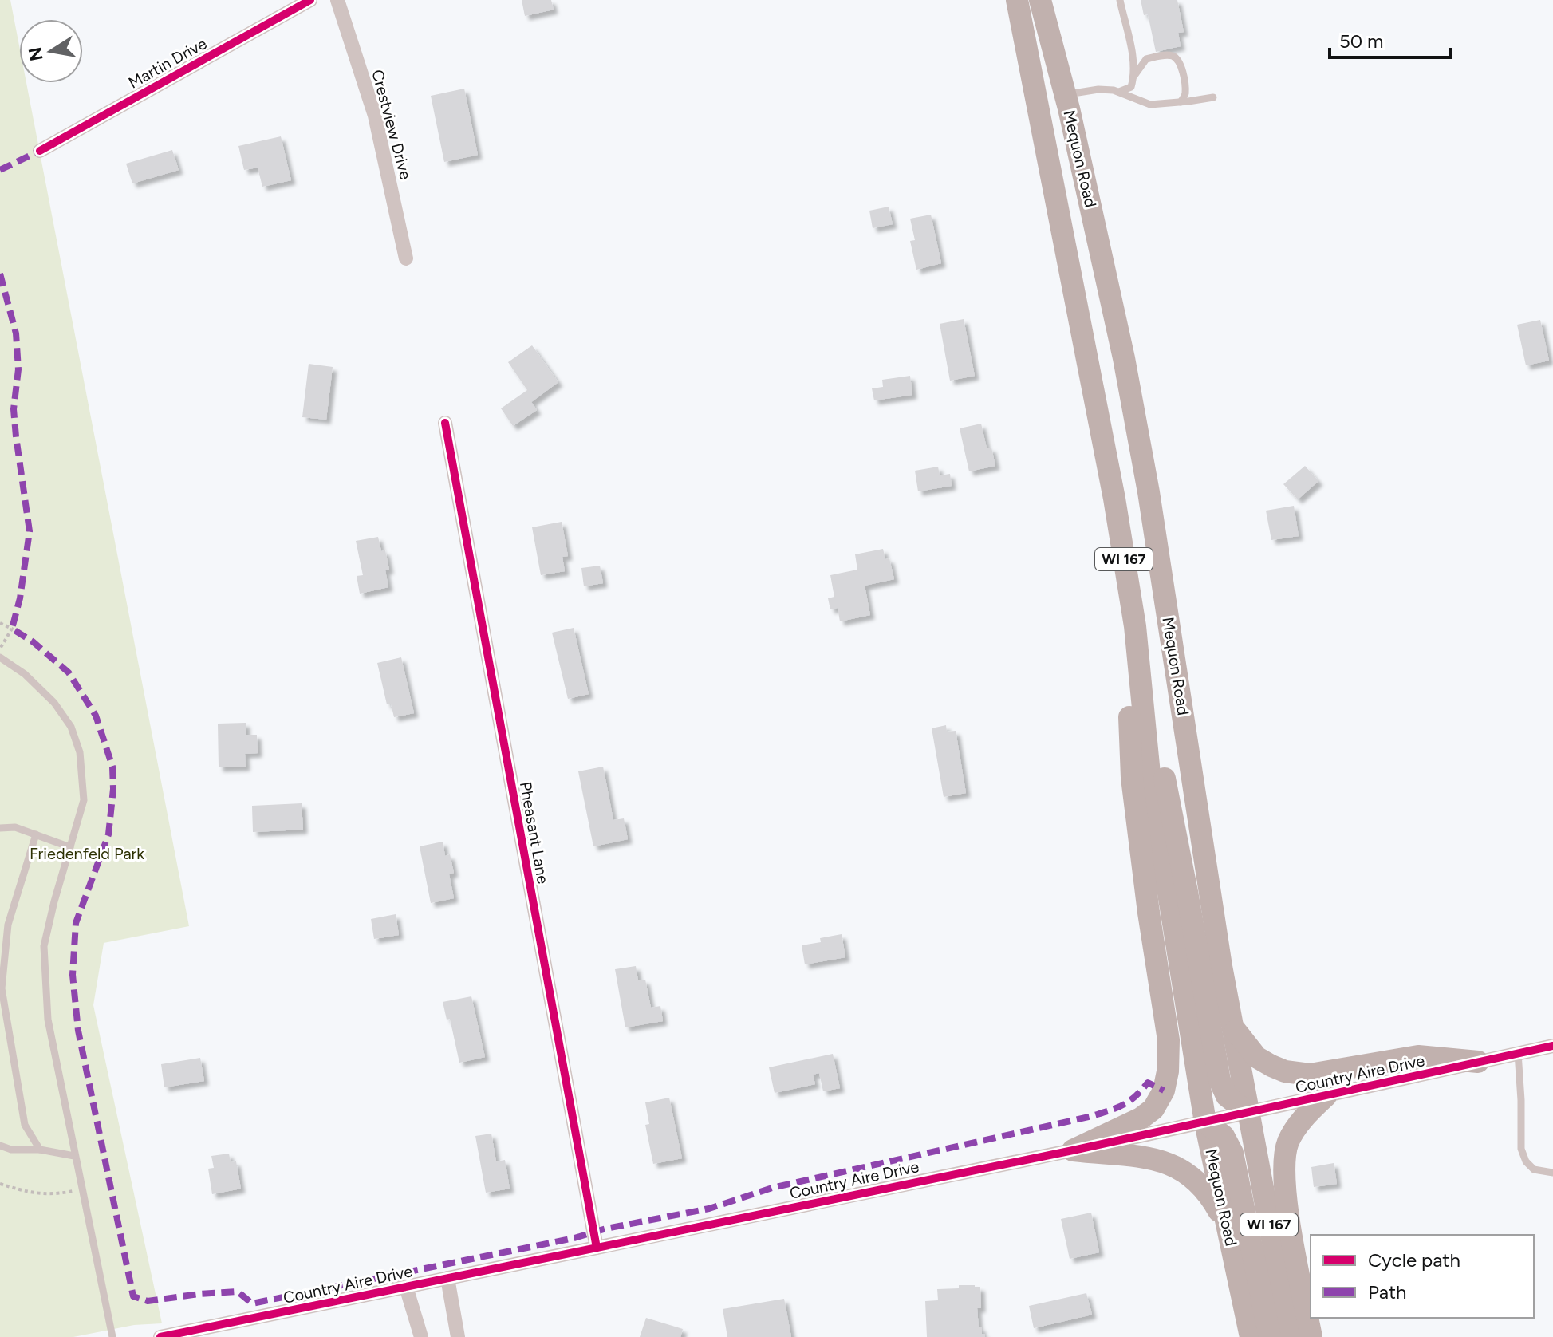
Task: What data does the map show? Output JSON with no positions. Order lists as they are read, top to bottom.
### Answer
{
  "streets": {
    "main road": ["Mequon Road", "WI 167"],
    "street": [
      "Martin Drive",
      "Crestview Drive",
      "Pheasant Lane",
      "Country Aire Drive"
    ]
  },
  "crossings": [
    ["Mequon Road", "Country Aire Drive"],
    ["Pheasant Lane", "Country Aire Drive"]
  ],
  "parks": ["Friedenfeld Park"],
  "legend": ["Cycle path", "Path"],
  "scale_bar": "50 m",
  "north": "left"
}
